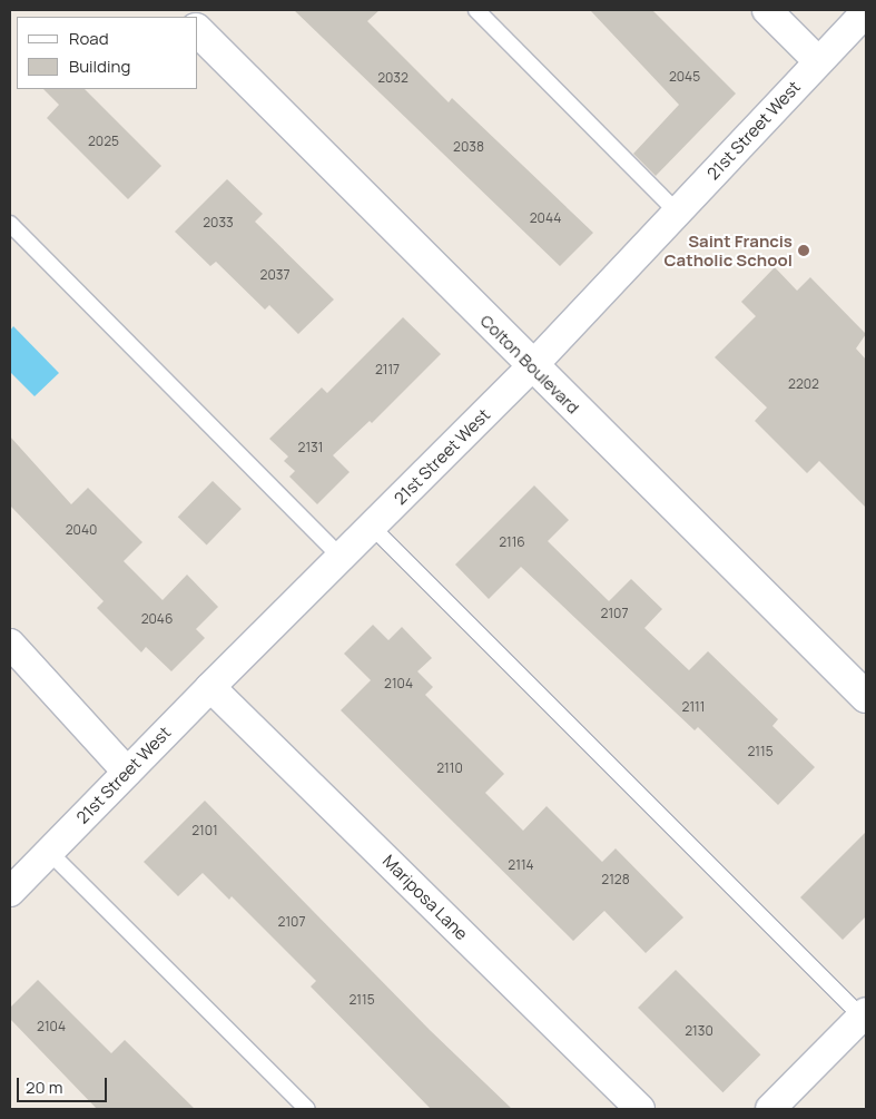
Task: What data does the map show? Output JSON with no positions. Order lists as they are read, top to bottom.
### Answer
{
  "streets": {
    "street": ["21st Street West", "Colton Boulevard", "Mariposa Lane"]
  },
  "crossings": [
    ["21st Street West", "Colton Boulevard"],
    ["21st Street West", "Mariposa Lane"]
  ],
  "places": ["Saint Francis Catholic School"],
  "house_numbers": [
    "2045",
    "2032",
    "2025",
    "2038",
    "2044",
    "2033",
    "2037",
    "2117",
    "2202",
    "2131",
    "2040",
    "2116",
    "2107",
    "2046",
    "2104",
    "2111",
    "2115",
    "2110",
    "2101",
    "2114",
    "2128",
    "2107",
    "2115",
    "2104",
    "2130"
  ],
  "legend": ["Road", "Building"],
  "scale_bar": "20 m"
}
